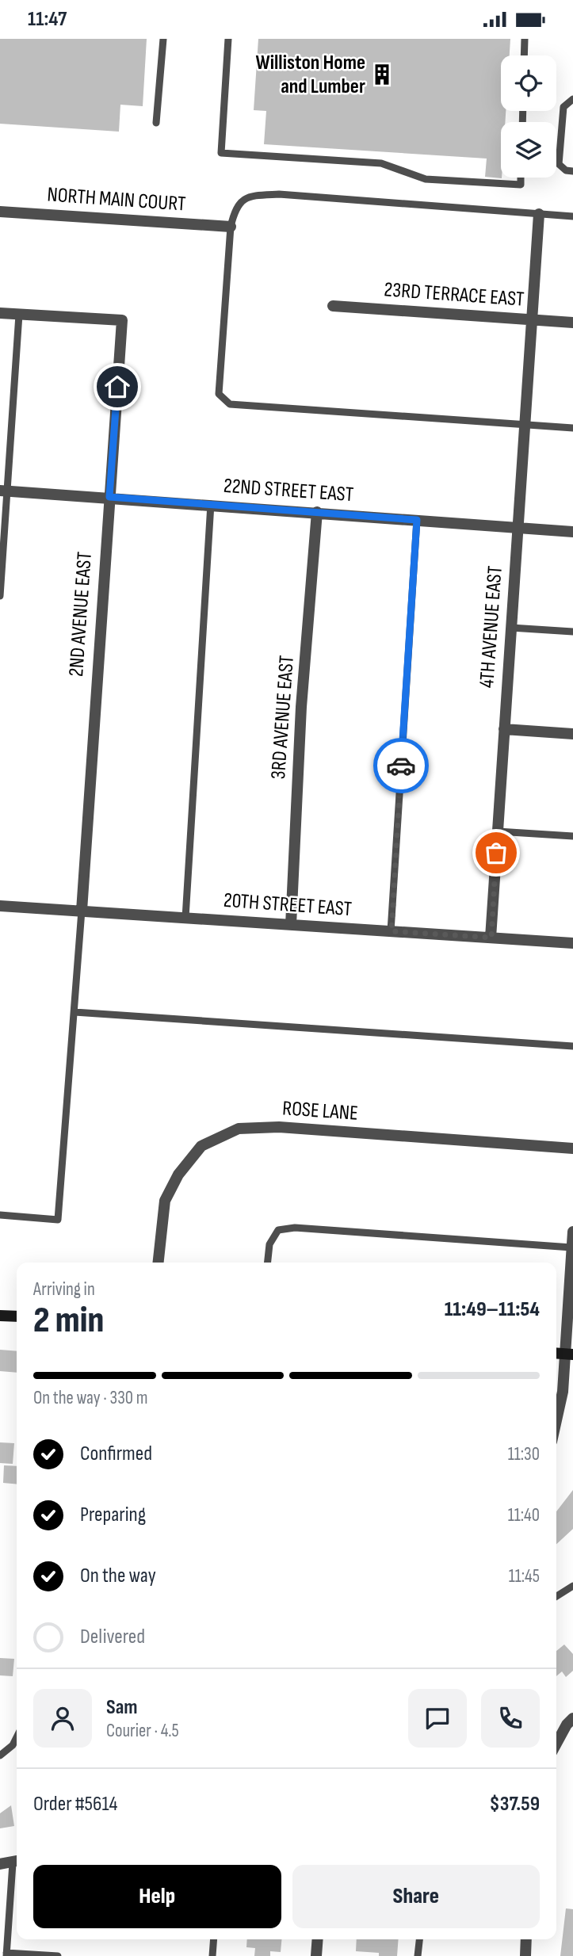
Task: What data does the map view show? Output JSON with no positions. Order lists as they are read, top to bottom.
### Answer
{
  "streets": {
    "street": [
      "NORTH MAIN COURT",
      "23RD TERRACE EAST",
      "22ND STREET EAST",
      "2ND AVENUE EAST",
      "4TH AVENUE EAST",
      "3RD AVENUE EAST",
      "20TH STREET EAST",
      "ROSE LANE"
    ]
  },
  "crossings": [
    ["23RD TERRACE EAST", "4TH AVENUE EAST"],
    ["22ND STREET EAST", "2ND AVENUE EAST"],
    ["22ND STREET EAST", "4TH AVENUE EAST"],
    ["22ND STREET EAST", "3RD AVENUE EAST"],
    ["2ND AVENUE EAST", "20TH STREET EAST"],
    ["4TH AVENUE EAST", "20TH STREET EAST"],
    ["3RD AVENUE EAST", "20TH STREET EAST"]
  ],
  "places": {
    "building": ["Williston Home and Lumber"]
  },
  "page": {
    "status": "11:47",
    "heading": ["2 min", "Arriving in", "11:49–11:54"],
    "panel": [
      "Sam",
      "Courier · 4.5",
      "Order #5614",
      "$37.59"
    ],
    "bar": "On the way · 330 m",
    "list": [
      ["Confirmed", "11:30"],
      ["Preparing", "11:40"],
      ["On the way", "11:45"],
      "Delivered"
    ],
    "buttons": ["Help", "Share"]
  }
}
